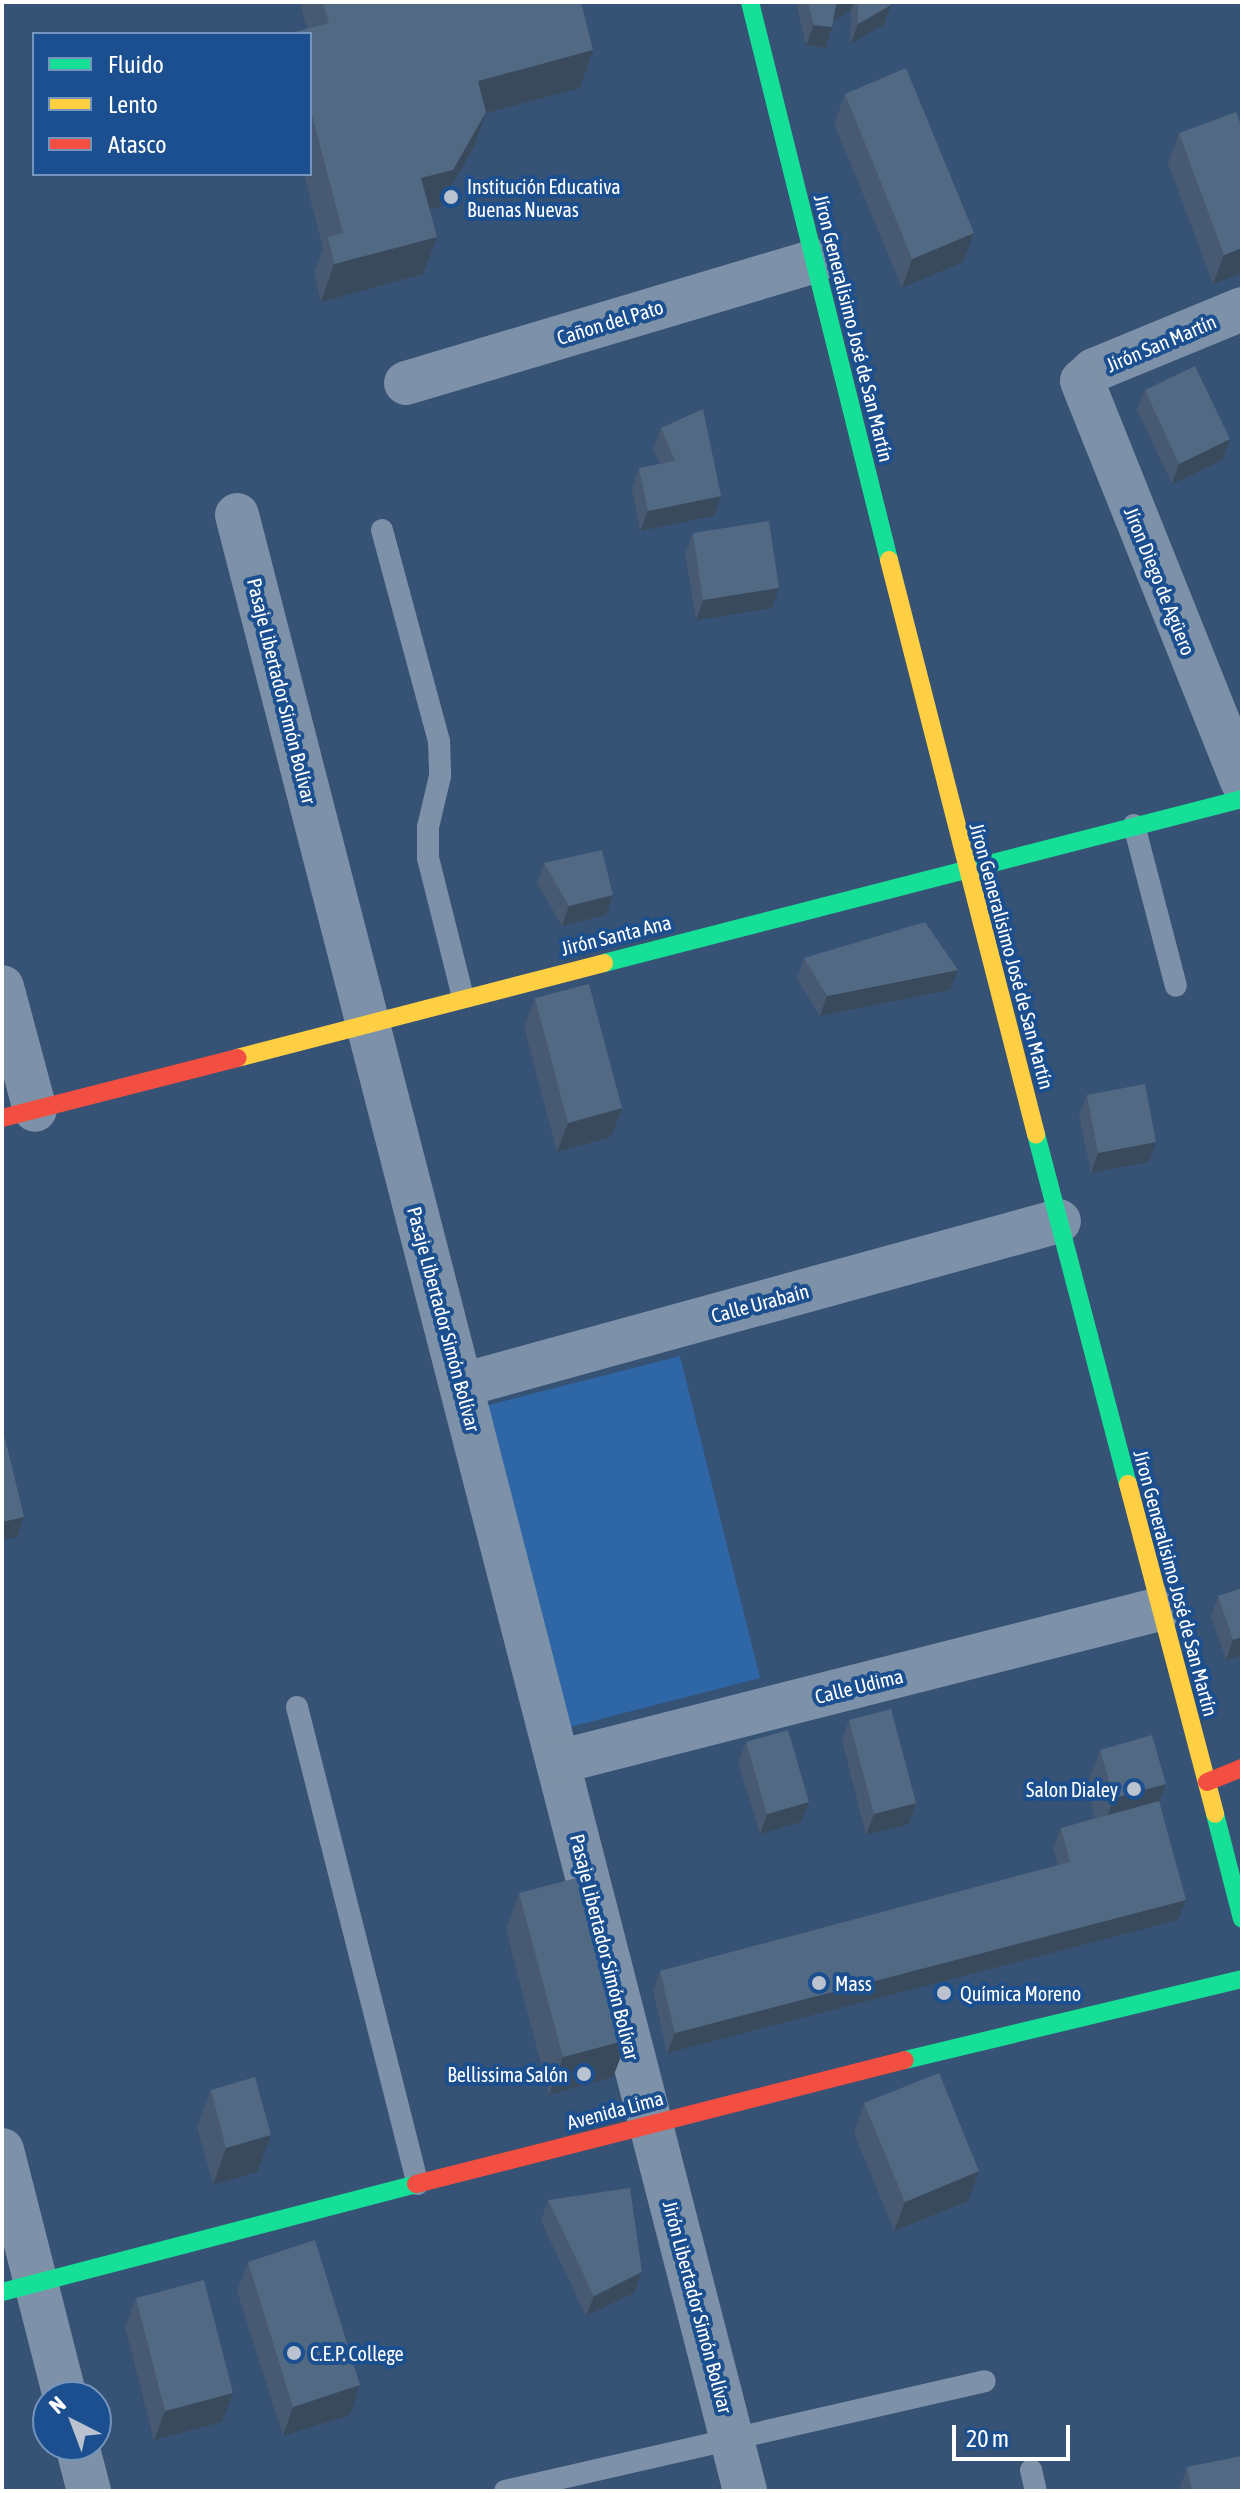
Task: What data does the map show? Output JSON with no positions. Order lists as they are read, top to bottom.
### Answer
{
  "streets": {
    "street": [
      "Cañon del Pato",
      "Jíron Generalisimo José de San Martín",
      "Jirón San Martín",
      "Jíron Diego de Agüero",
      "Pasaje Libertador Simón Bolívar",
      "Jirón Santa Ana",
      "Calle Urabaín",
      "Calle Udima",
      "Avenida Lima",
      "Jirón Libertador Simón Bolívar"
    ]
  },
  "crossings": [
    ["Cañon del Pato", "Jíron Generalisimo José de San Martín"],
    ["Jíron Generalisimo José de San Martín", "Jirón Santa Ana"],
    ["Jíron Generalisimo José de San Martín", "Calle Urabaín"],
    ["Jíron Generalisimo José de San Martín", "Calle Udima"],
    ["Jirón San Martín", "Jíron Diego de Agüero"],
    ["Pasaje Libertador Simón Bolívar", "Jirón Santa Ana"],
    ["Pasaje Libertador Simón Bolívar", "Calle Urabaín"],
    ["Pasaje Libertador Simón Bolívar", "Calle Udima"],
    ["Pasaje Libertador Simón Bolívar", "Avenida Lima"],
    ["Pasaje Libertador Simón Bolívar", "Jirón Libertador Simón Bolívar"],
    ["Avenida Lima", "Jirón Libertador Simón Bolívar"]
  ],
  "places": [
    "Institución Educativa Buenas Nuevas",
    "Salon Dialey",
    "Mass",
    "Química Moreno",
    "Bellissima Salón",
    "C.E.P. College"
  ],
  "legend": ["Fluido", "Lento", "Atasco"],
  "scale_bar": "20 m",
  "north": "top left"
}
